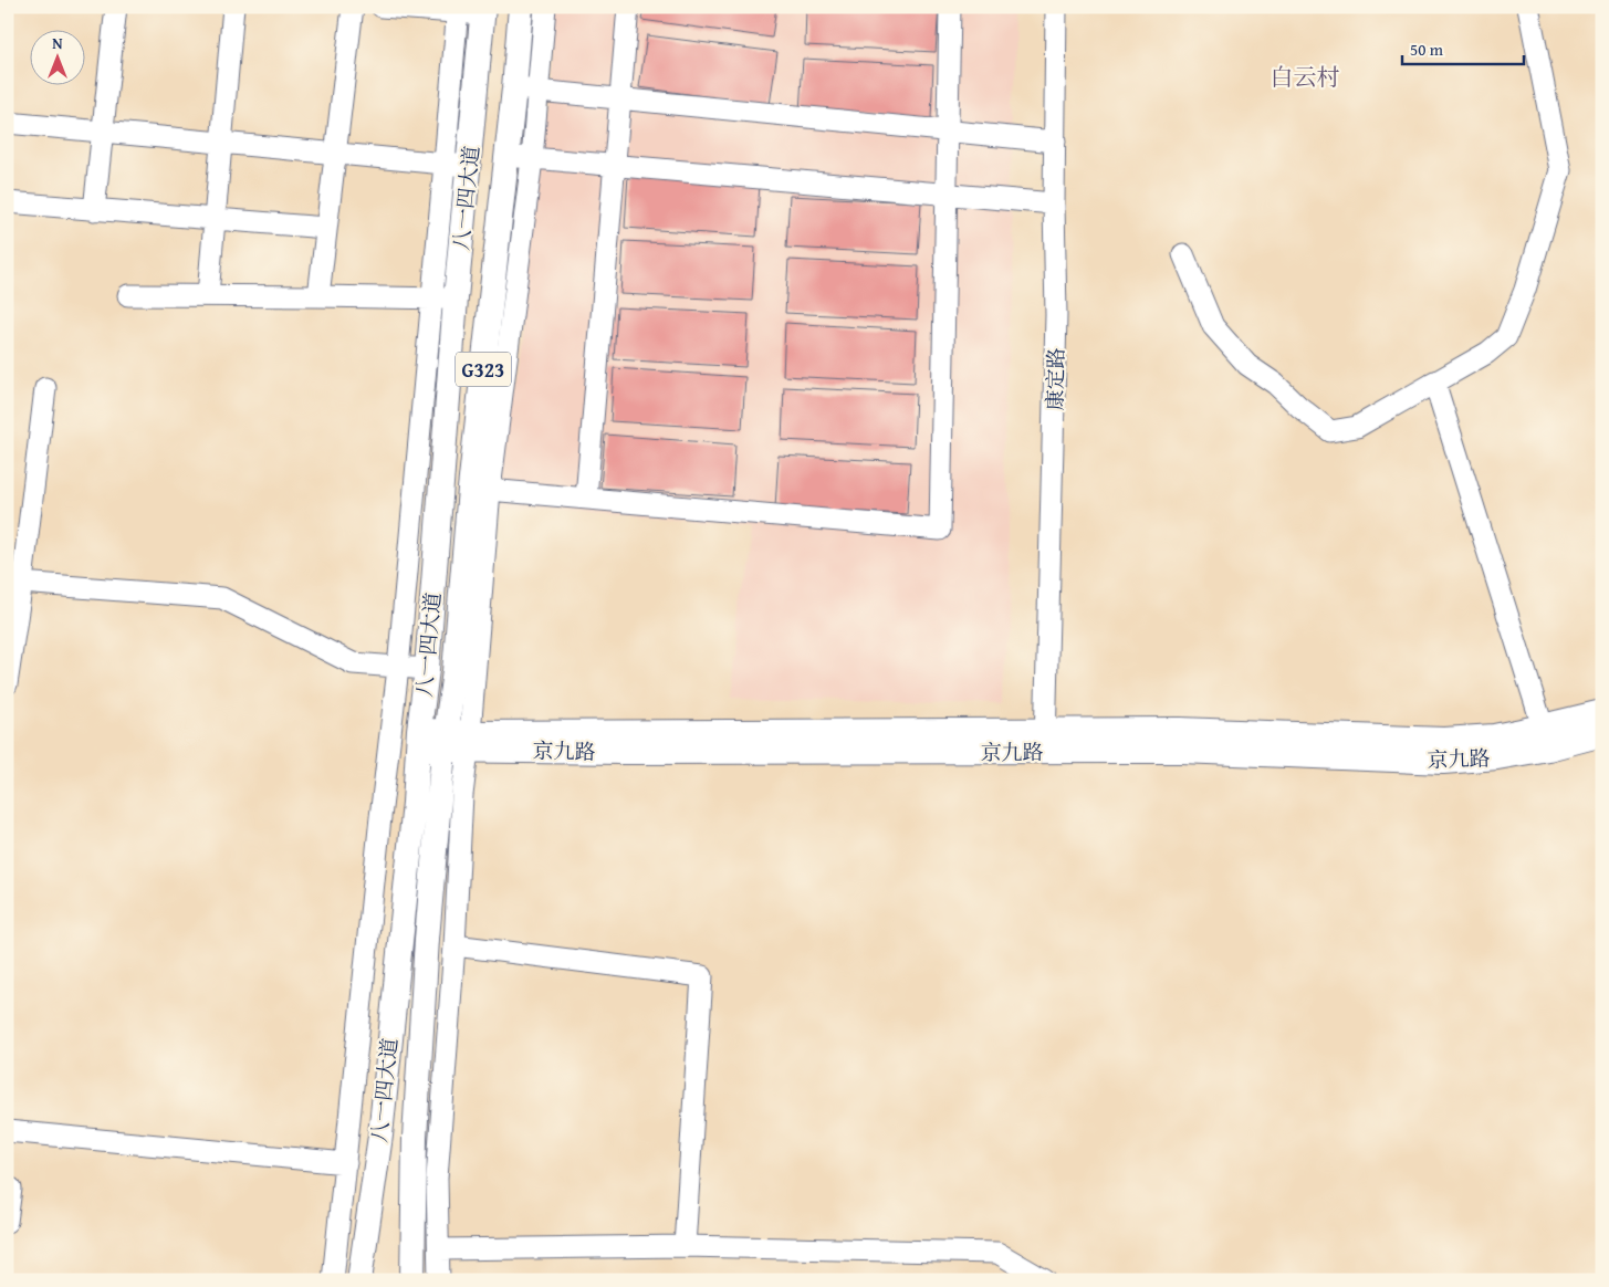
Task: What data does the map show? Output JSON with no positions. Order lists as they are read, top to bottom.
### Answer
{
  "streets": {
    "main road": ["八一四大道", "G323", "京九路"],
    "street": ["康定路"]
  },
  "crossings": [
    ["八一四大道", "京九路"],
    ["康定路", "京九路"]
  ],
  "districts": ["白云村"],
  "scale_bar": "50 m",
  "north": "top"
}
